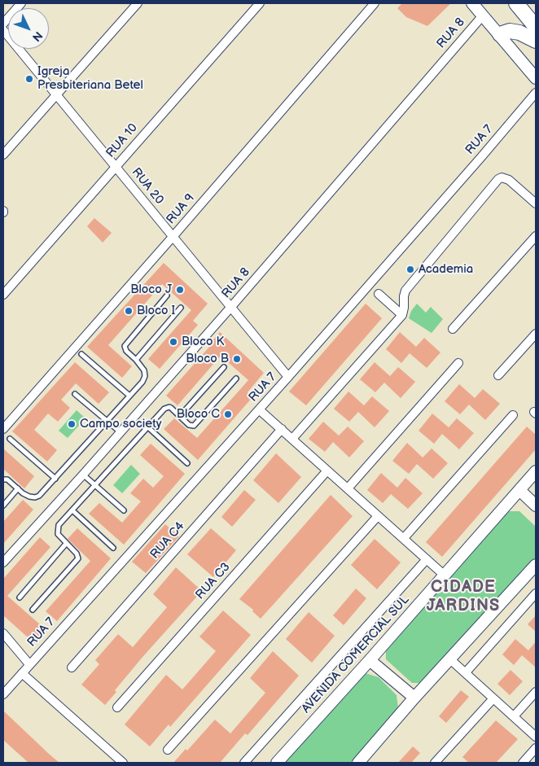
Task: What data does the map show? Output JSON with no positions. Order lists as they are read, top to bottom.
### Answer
{
  "streets": {
    "street": [
      "RUA 8",
      "RUA 7",
      "RUA 10",
      "RUA 20",
      "RUA 9",
      "RUA C4",
      "RUA C3",
      "AVENIDA COMERCIAL SUL"
    ]
  },
  "crossings": [
    ["RUA 8", "RUA 20"],
    ["RUA 7", "RUA 20"],
    ["RUA 10", "RUA 20"],
    ["RUA 20", "RUA 9"]
  ],
  "districts": ["CIDADE JARDINS"],
  "places": [
    "Igreja Presbiteriana Betel",
    "Academia",
    "Bloco J",
    "Bloco I",
    "Bloco K",
    "Bloco B",
    "Bloco C",
    "Campo society"
  ],
  "north": "bottom right"
}
